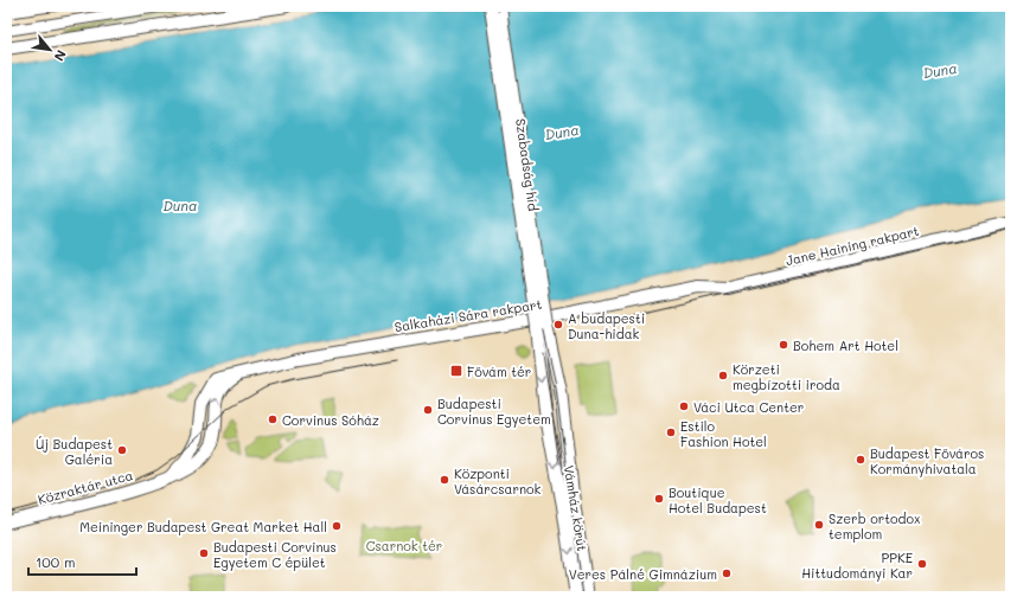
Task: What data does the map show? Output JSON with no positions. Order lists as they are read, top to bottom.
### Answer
{
  "streets": {
    "main road": [
      "Szabadság híd",
      "Jane Haining rakpart",
      "Salkaházi Sára rakpart",
      "Közraktár utca",
      "Vámház körút"
    ]
  },
  "crossings": [
    ["Szabadság híd", "Vámház körút"],
    ["Jane Haining rakpart", "Salkaházi Sára rakpart"],
    ["Salkaházi Sára rakpart", "Közraktár utca"]
  ],
  "water": ["Duna"],
  "parks": ["Csarnok tér"],
  "places": {
    "other": [
      "A budapesti Duna-hidak",
      "Bohem Art Hotel",
      "Körzeti megbízotti iroda",
      "Váci Utca Center",
      "Budapesti Corvinus Egyetem",
      "Corvinus Sóház",
      "Estilo Fashion Hotel",
      "Új Budapest Galéria",
      "Budapest Főváros Kormányhivatala",
      "Központi Vásárcsarnok",
      "Boutique Hotel Budapest",
      "Szerb ortodox templom",
      "Meininger Budapest Great Market Hall",
      "Budapesti Corvinus Egyetem C épület",
      "PPKE Hittudományi Kar",
      "Veres Pálné Gimnázium"
    ],
    "transit": ["Fővám tér"]
  },
  "scale_bar": "100 m",
  "north": "bottom right"
}
